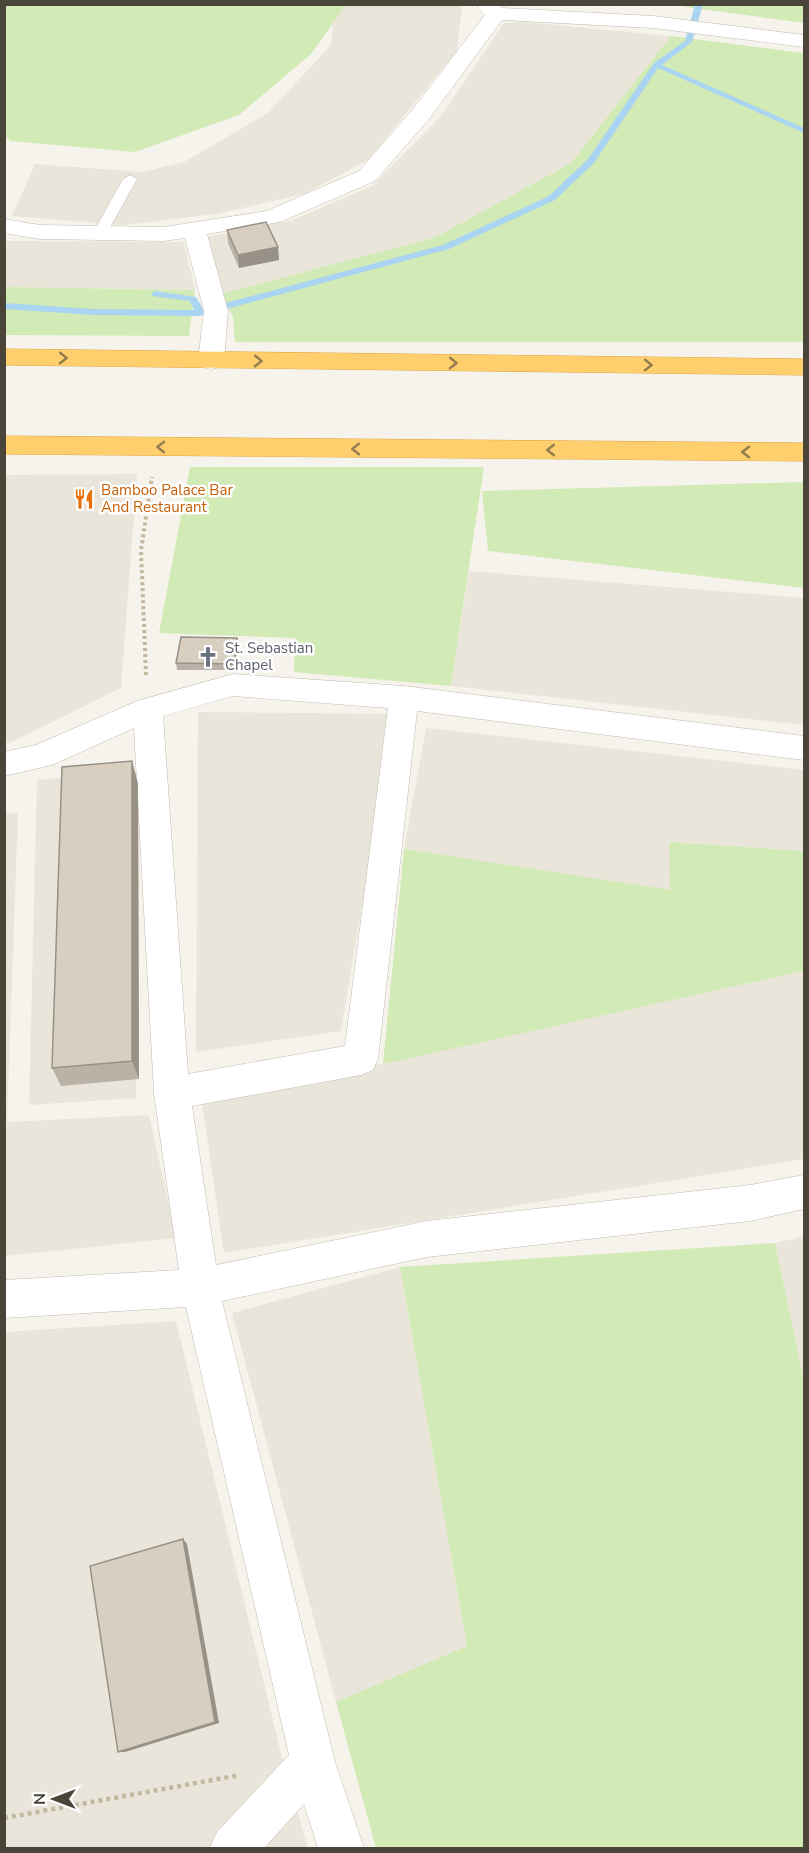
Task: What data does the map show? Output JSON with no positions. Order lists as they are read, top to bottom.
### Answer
{
  "places": {
    "restaurant": ["Bamboo Palace Bar And Restaurant"],
    "church": ["St. Sebastian Chapel"]
  },
  "north": "left"
}
